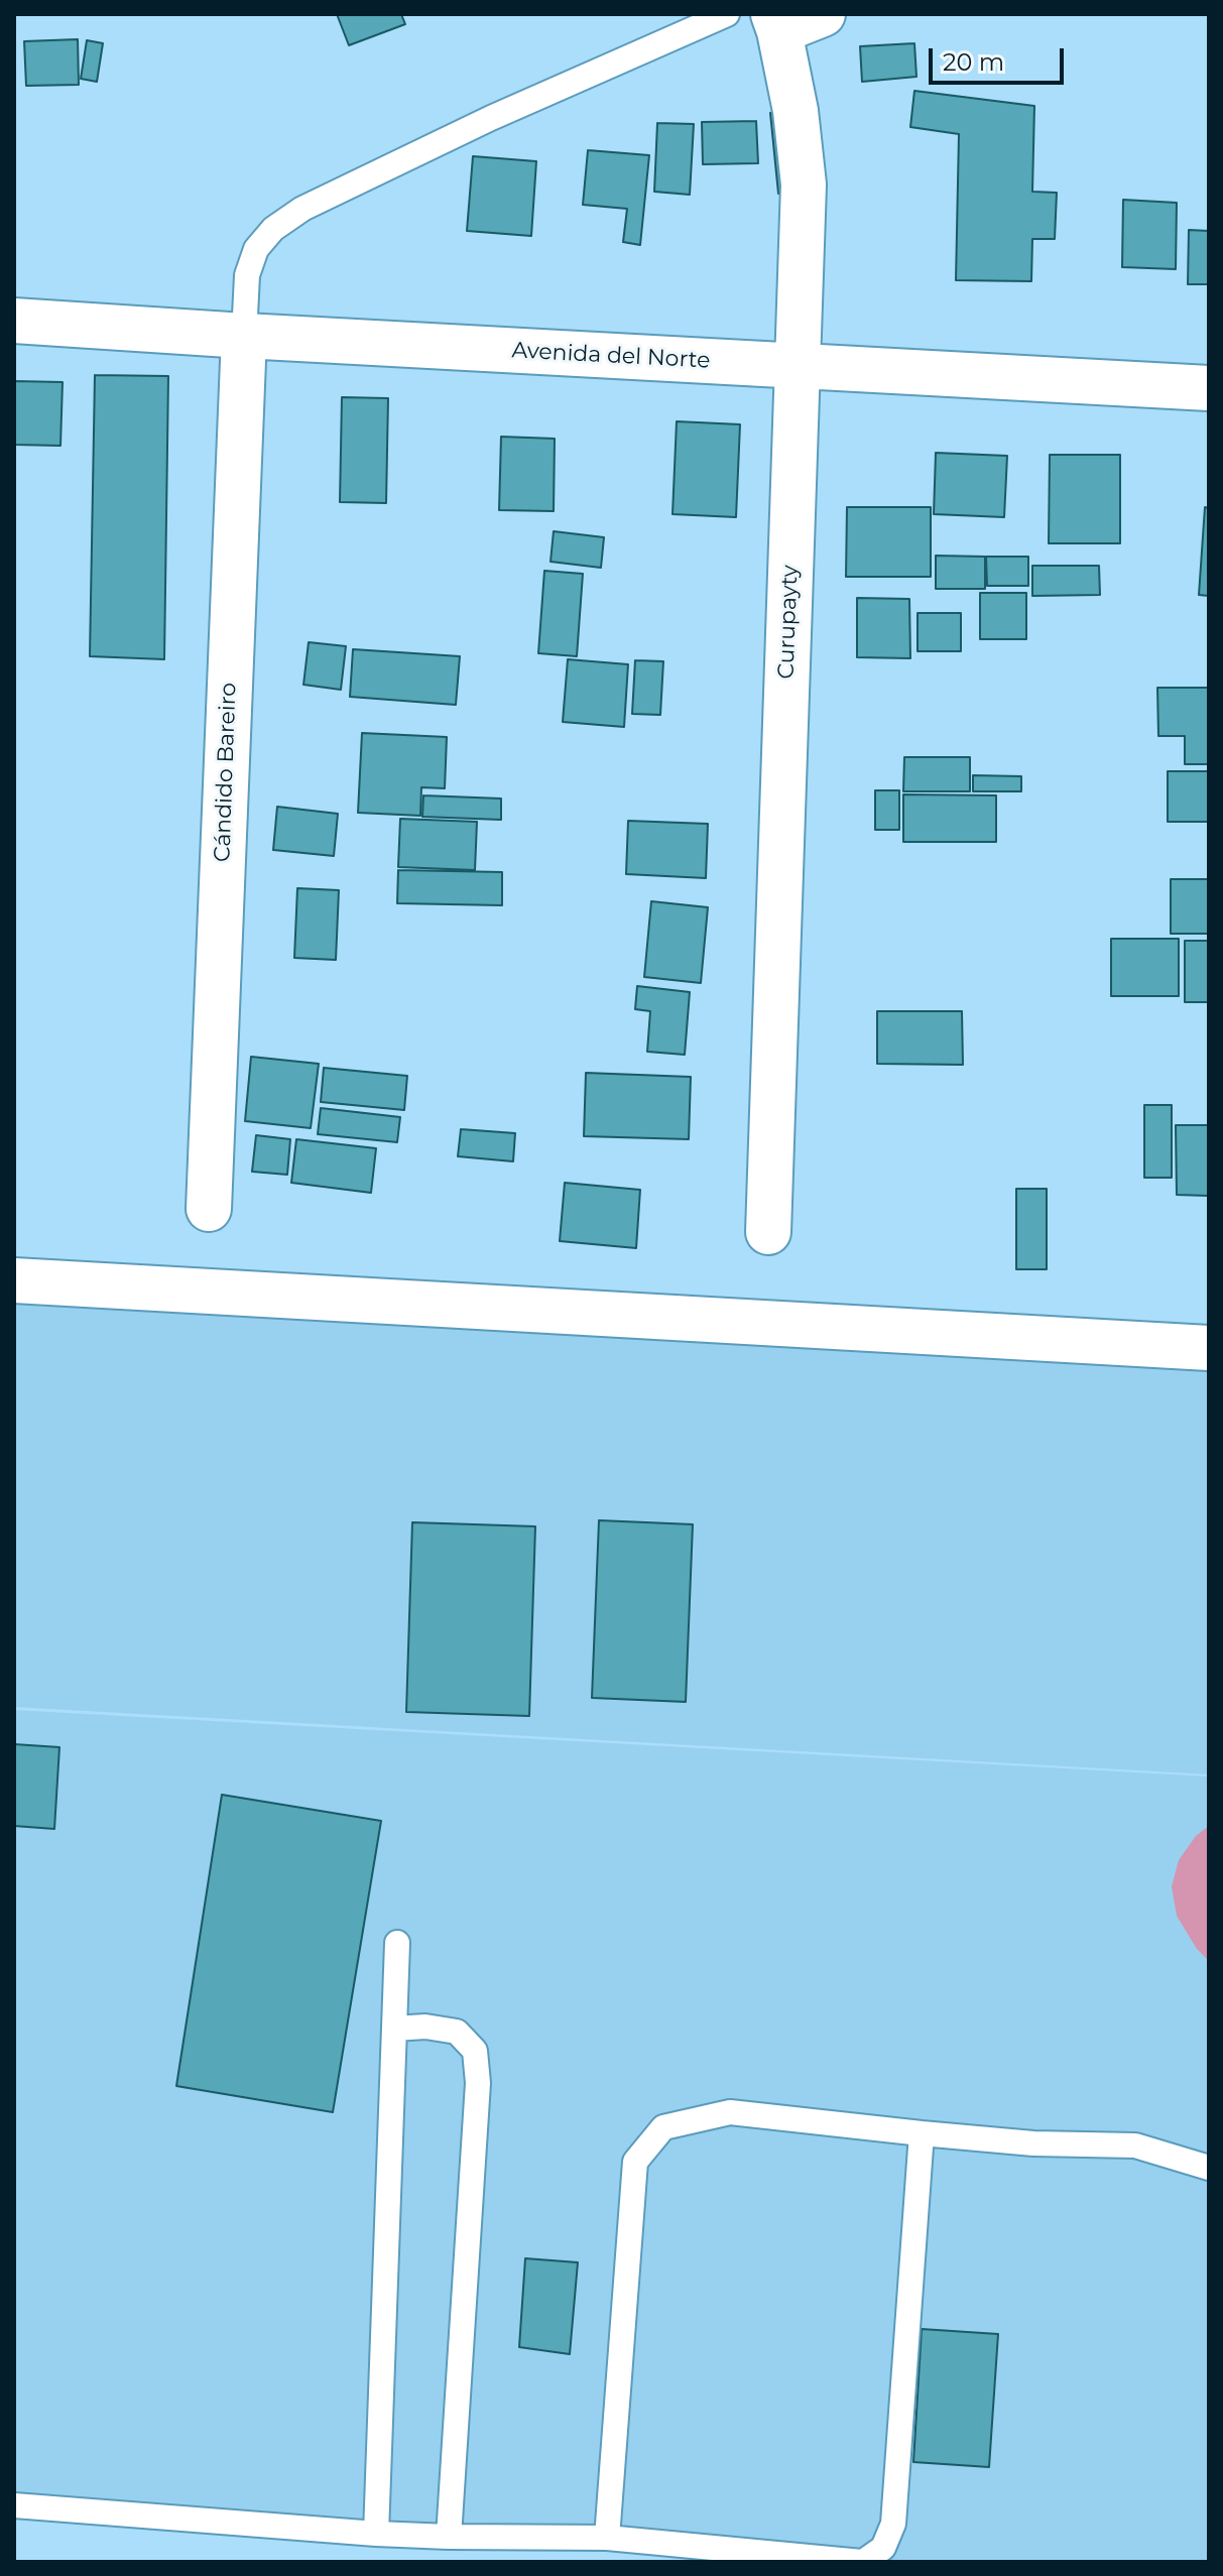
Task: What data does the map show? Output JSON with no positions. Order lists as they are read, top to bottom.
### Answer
{
  "streets": {
    "street": ["Avenida del Norte", "Curupayty", "Cándido Bareiro"]
  },
  "crossings": [
    ["Avenida del Norte", "Curupayty"],
    ["Avenida del Norte", "Cándido Bareiro"]
  ],
  "scale_bar": "20 m"
}
